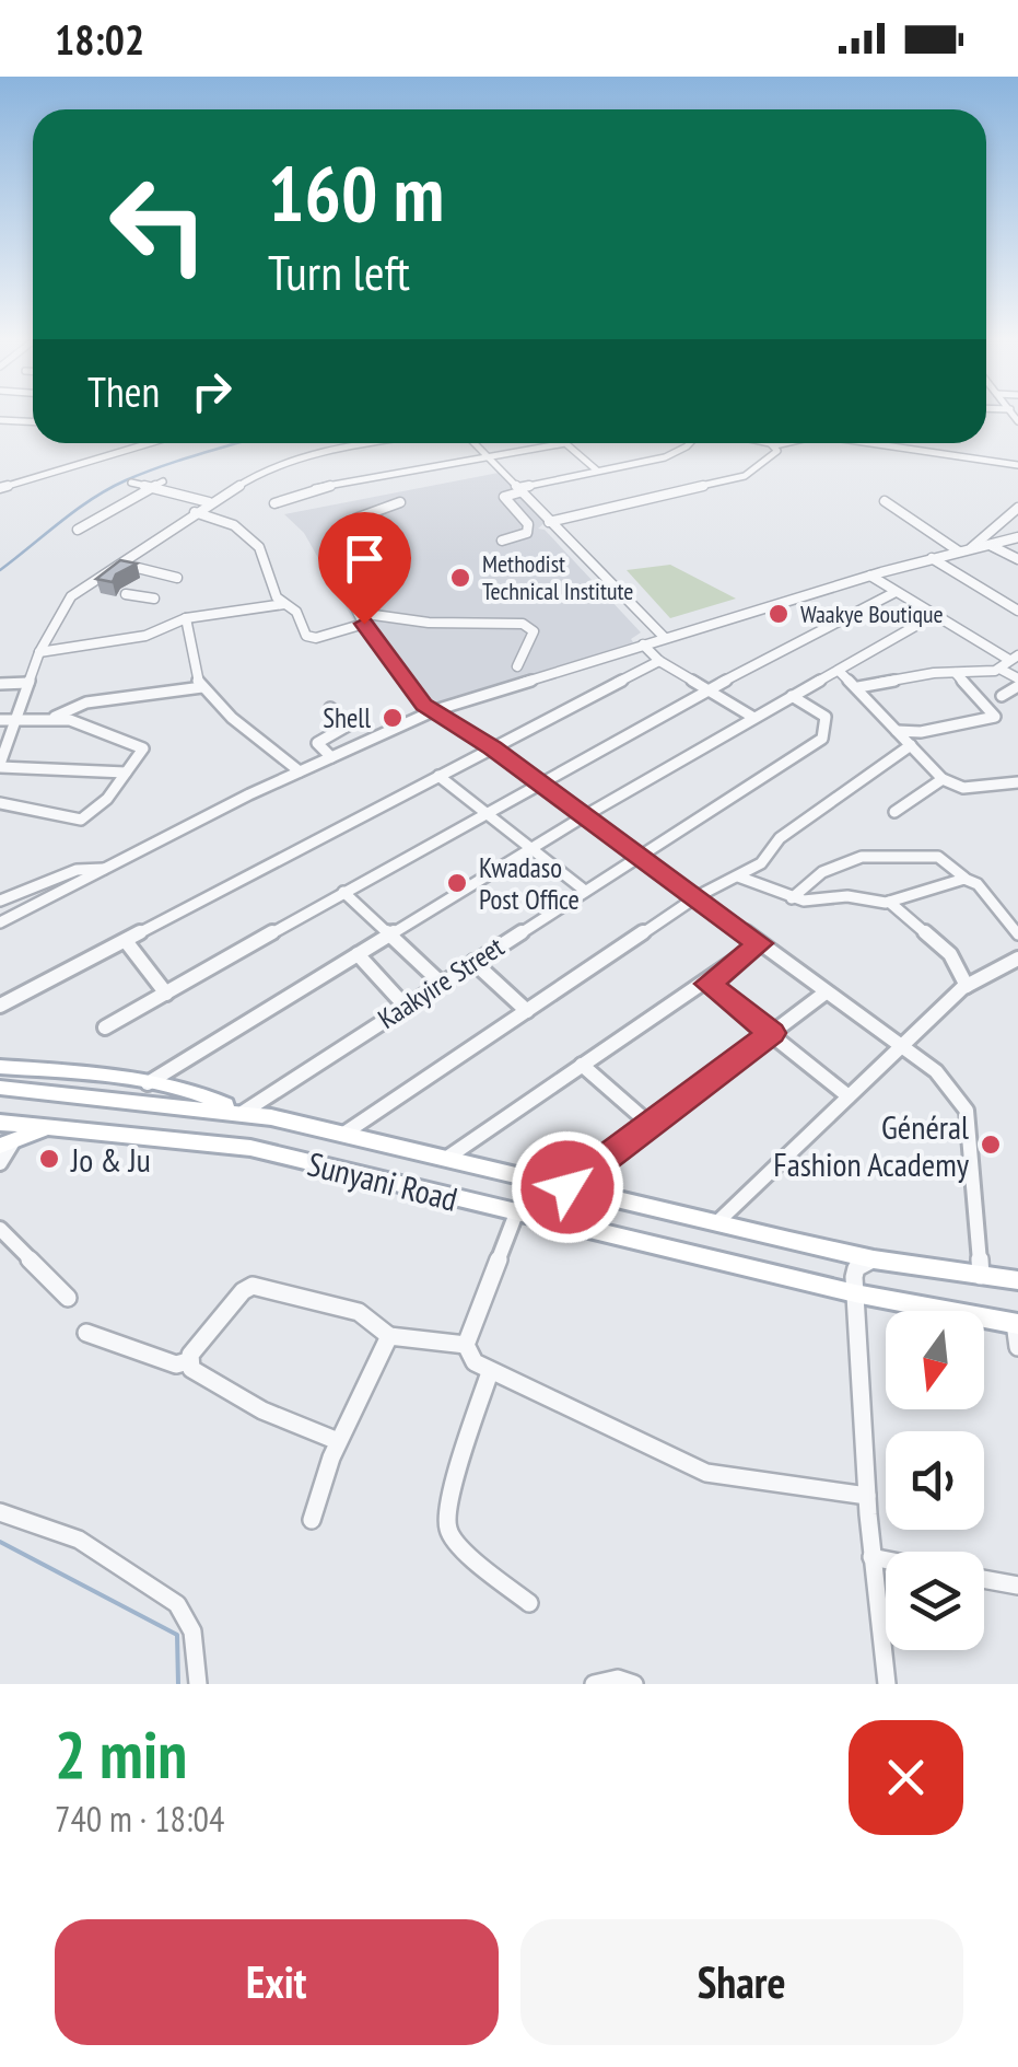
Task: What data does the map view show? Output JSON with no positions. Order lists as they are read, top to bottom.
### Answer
{
  "streets": {
    "main road": ["Sunyani Road"],
    "street": ["Kaakyire Street"]
  },
  "places": [
    "Methodist Technical Institute",
    "Waakye Boutique",
    "Shell",
    "Kwadaso Post Office",
    "Général Fashion Academy",
    "Jo & Ju"
  ],
  "north": "bottom",
  "page": {
    "status": "18:02",
    "turn": ["160 m", "Turn left"],
    "then": "Then",
    "heading": ["2 min", "740 m · 18:04"],
    "buttons": ["Exit", "Share"]
  }
}
